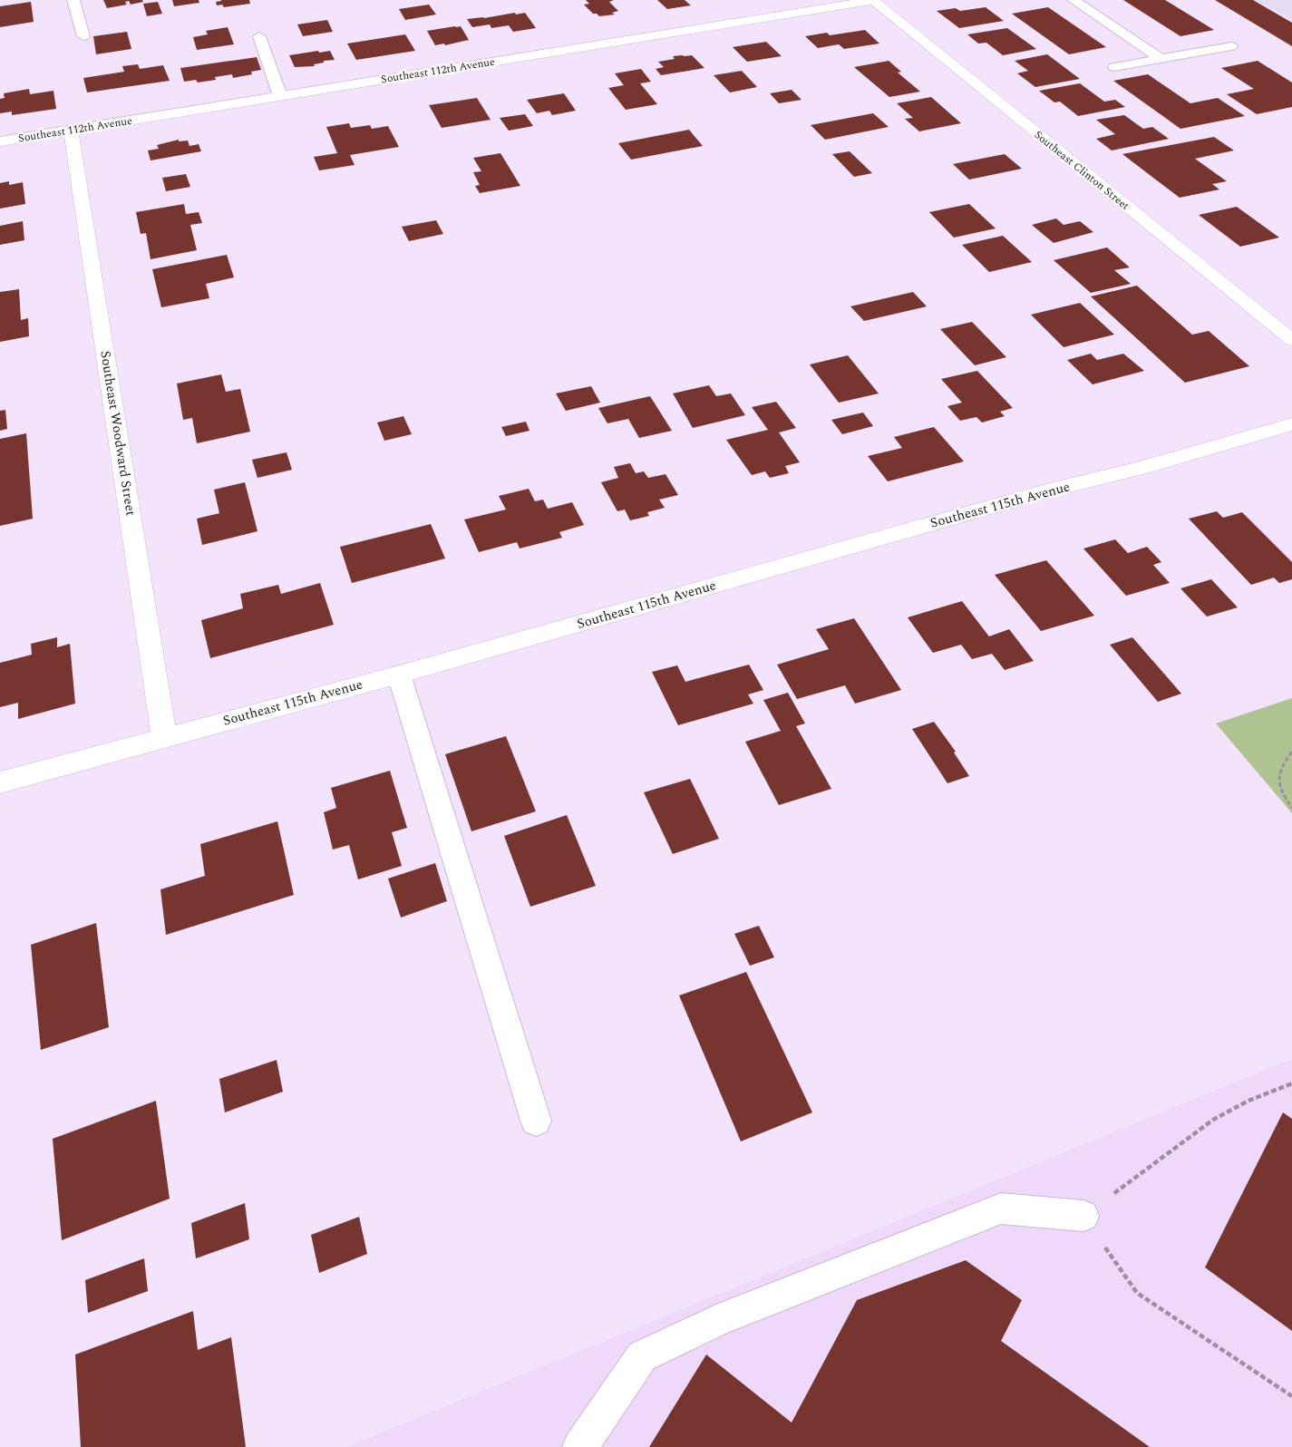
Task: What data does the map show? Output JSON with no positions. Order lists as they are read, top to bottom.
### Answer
{
  "streets": {
    "street": [
      "Southeast 112th Avenue",
      "Southeast Clinton Street",
      "Southeast Woodward Street",
      "Southeast 115th Avenue"
    ]
  },
  "crossings": [
    ["Southeast 112th Avenue", "Southeast Clinton Street"],
    ["Southeast 112th Avenue", "Southeast Woodward Street"],
    ["Southeast Woodward Street", "Southeast 115th Avenue"]
  ]
}
